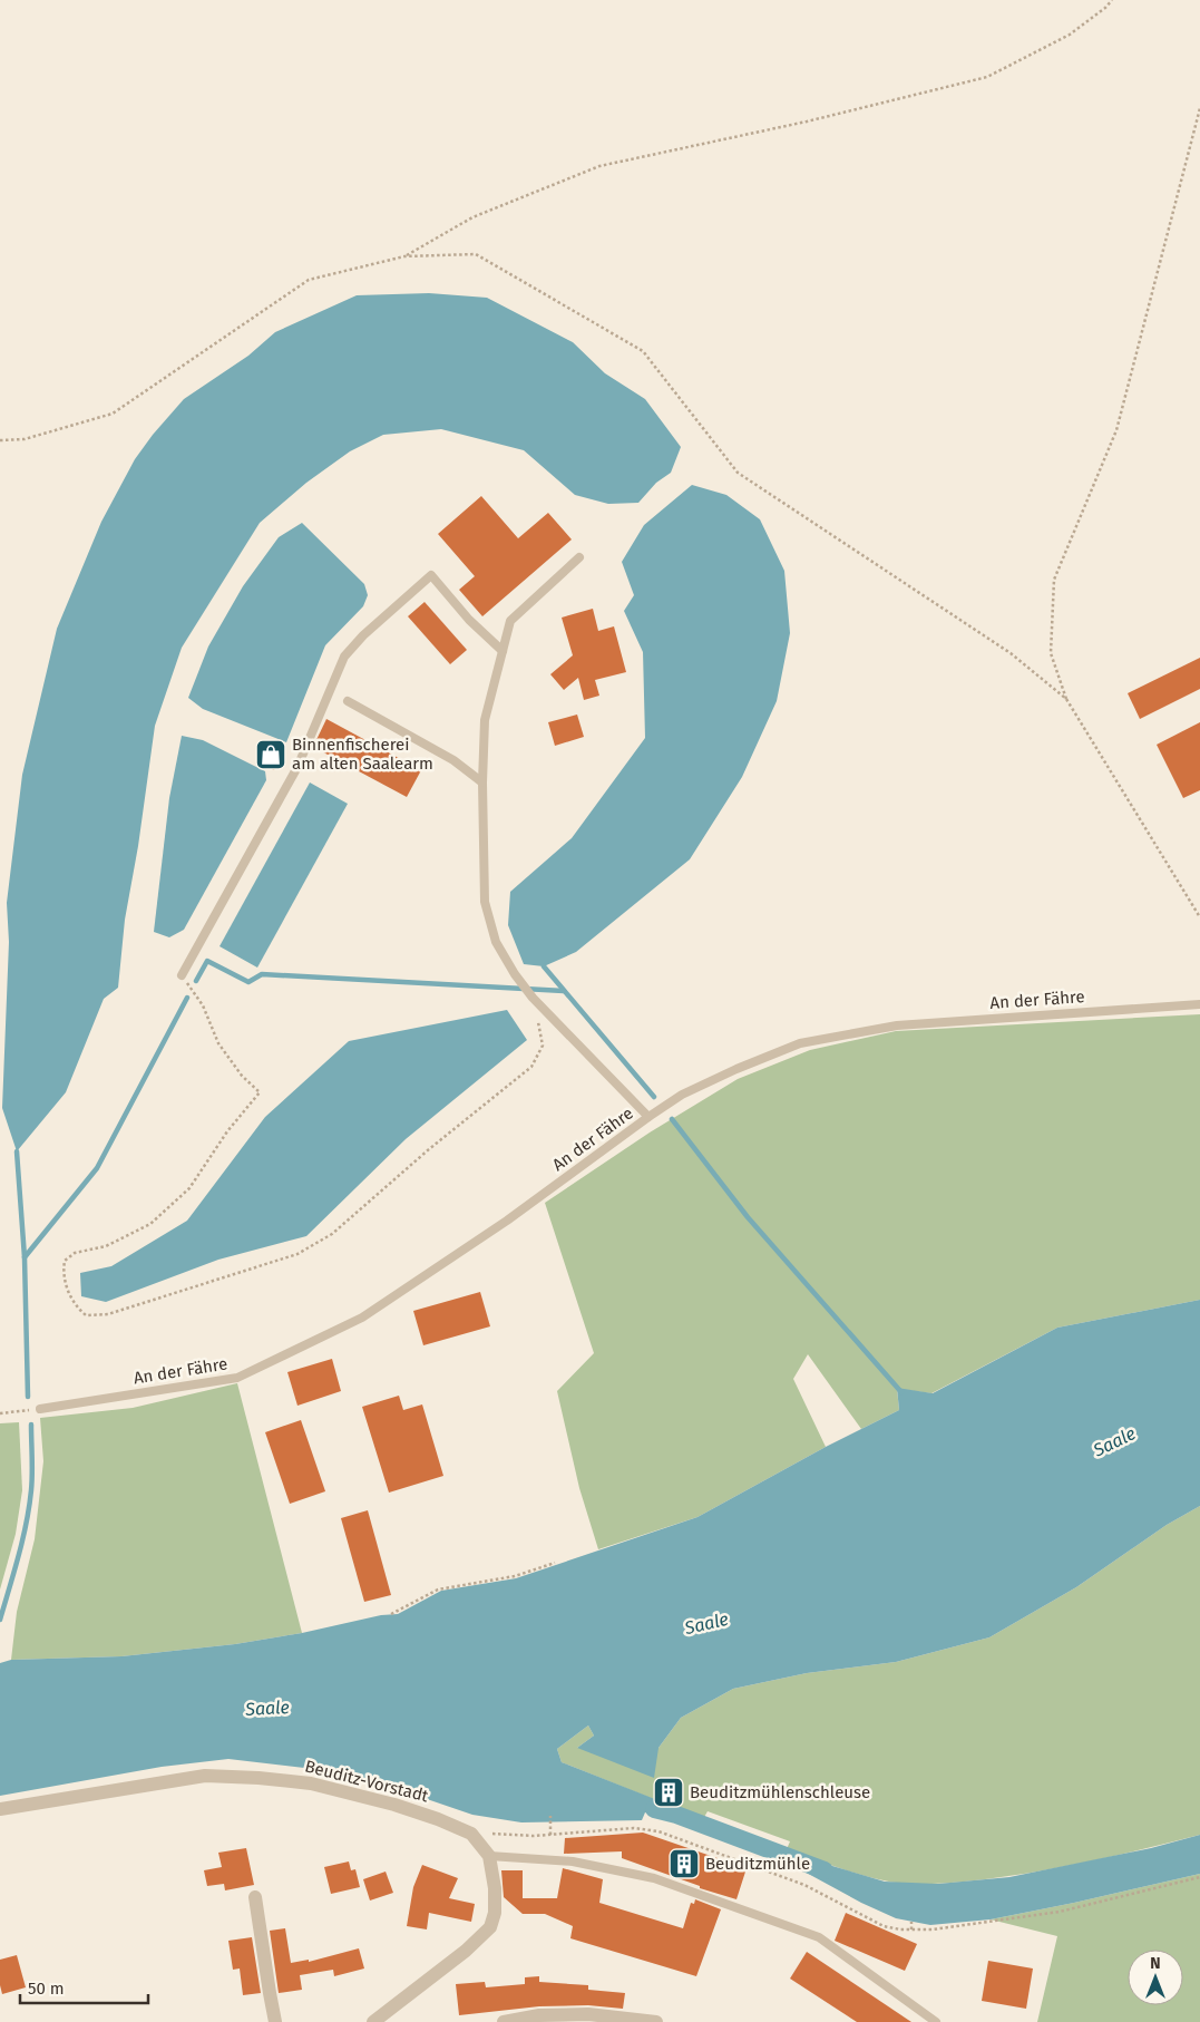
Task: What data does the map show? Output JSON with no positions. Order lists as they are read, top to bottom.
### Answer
{
  "streets": {
    "street": ["Beuditz-Vorstadt"],
    "lane": ["An der Fähre"]
  },
  "water": ["Saale"],
  "places": {
    "shop": ["Binnenfischerei am alten Saalearm"],
    "building": ["Beuditzmühlenschleuse", "Beuditzmühle"]
  },
  "scale_bar": "50 m",
  "north": "top"
}
